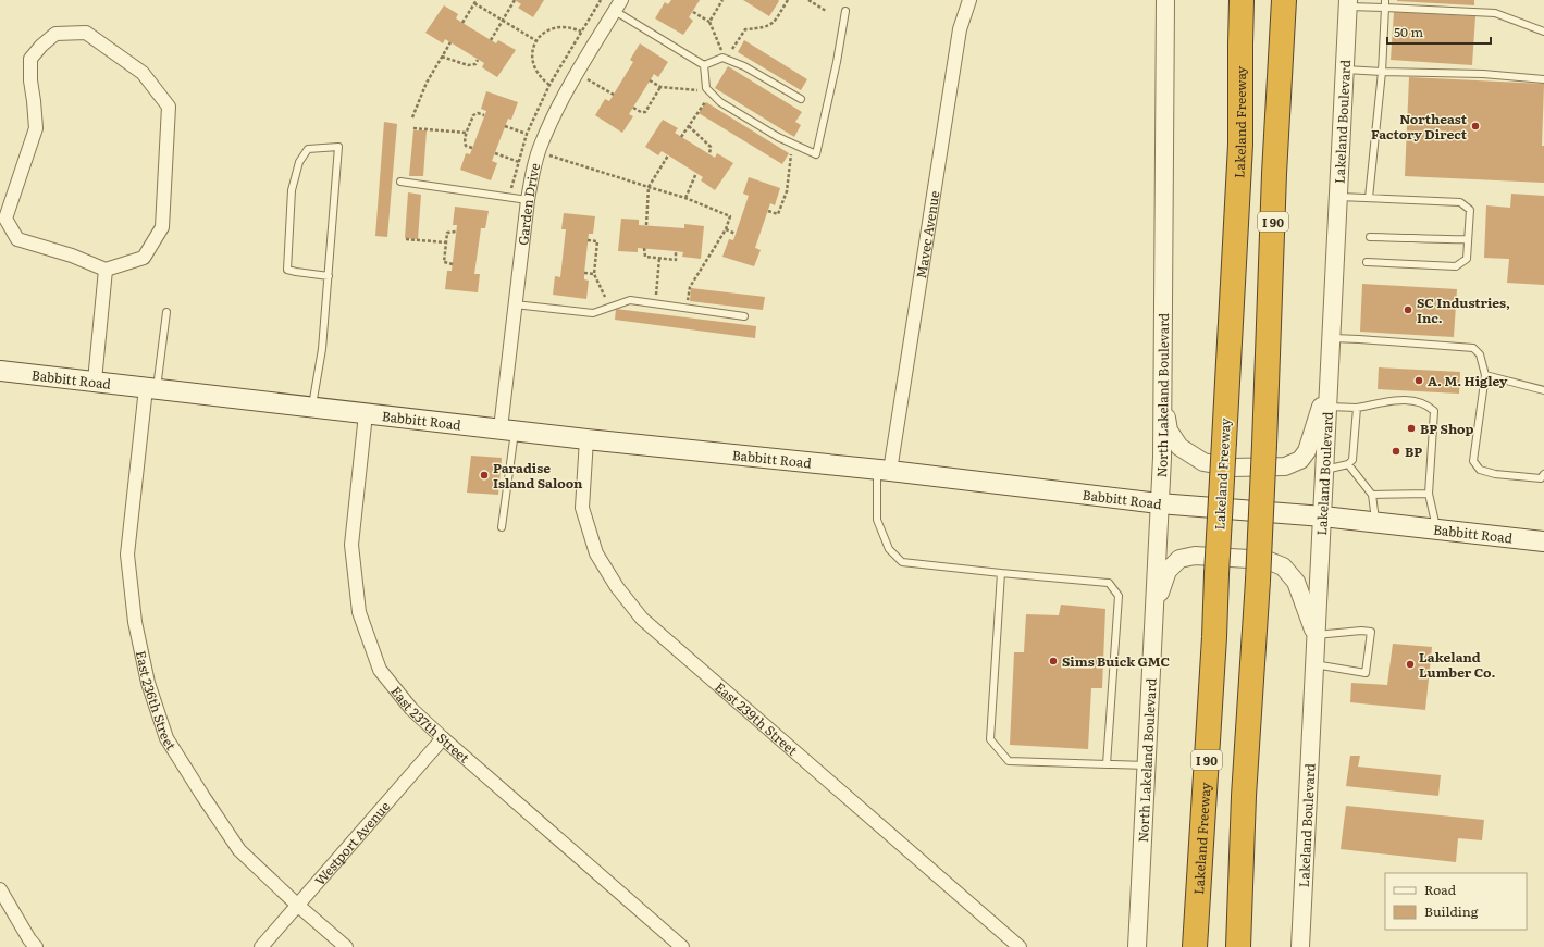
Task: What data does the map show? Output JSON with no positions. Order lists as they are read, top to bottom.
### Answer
{
  "streets": {
    "highway": ["Lakeland Freeway", "I 90"],
    "main road": ["Babbitt Road"],
    "street": [
      "Lakeland Boulevard",
      "Garden Drive",
      "Mavec Avenue",
      "North Lakeland Boulevard",
      "East 236th Street",
      "East 239th Street",
      "East 237th Street",
      "Westport Avenue"
    ]
  },
  "crossings": [
    ["Lakeland Boulevard", "Babbitt Road"],
    ["Garden Drive", "Babbitt Road"],
    ["Mavec Avenue", "Babbitt Road"],
    ["Babbitt Road", "North Lakeland Boulevard"],
    ["Babbitt Road", "East 236th Street"],
    ["Babbitt Road", "East 239th Street"],
    ["Babbitt Road", "East 237th Street"],
    ["East 236th Street", "Westport Avenue"],
    ["East 237th Street", "Westport Avenue"]
  ],
  "places": [
    "Northeast Factory Direct",
    "SC Industries, Inc.",
    "A. M. Higley",
    "BP Shop",
    "BP",
    "Paradise Island Saloon",
    "Sims Buick GMC",
    "Lakeland Lumber Co."
  ],
  "legend": ["Road", "Building"],
  "scale_bar": "50 m"
}
